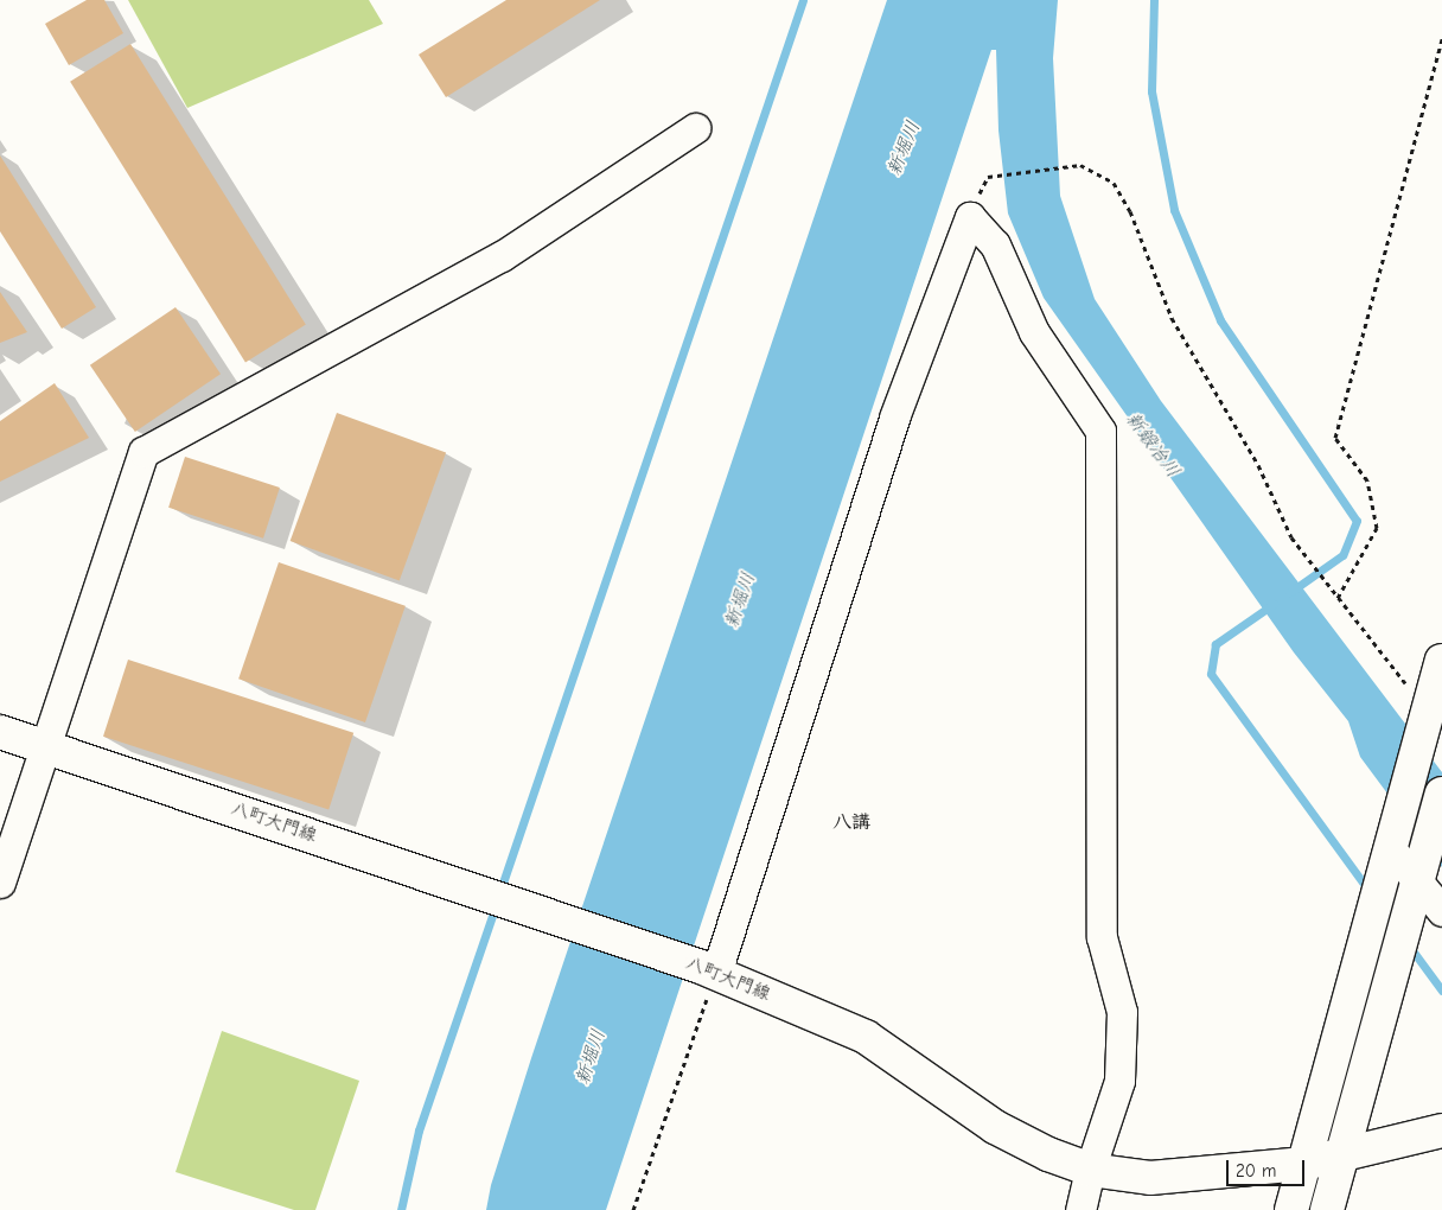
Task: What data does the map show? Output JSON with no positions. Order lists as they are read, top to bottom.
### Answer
{
  "streets": {
    "main road": ["八町大門線"]
  },
  "districts": ["八講"],
  "water": ["新堀川", "新鍛冶川"],
  "scale_bar": "20 m"
}
